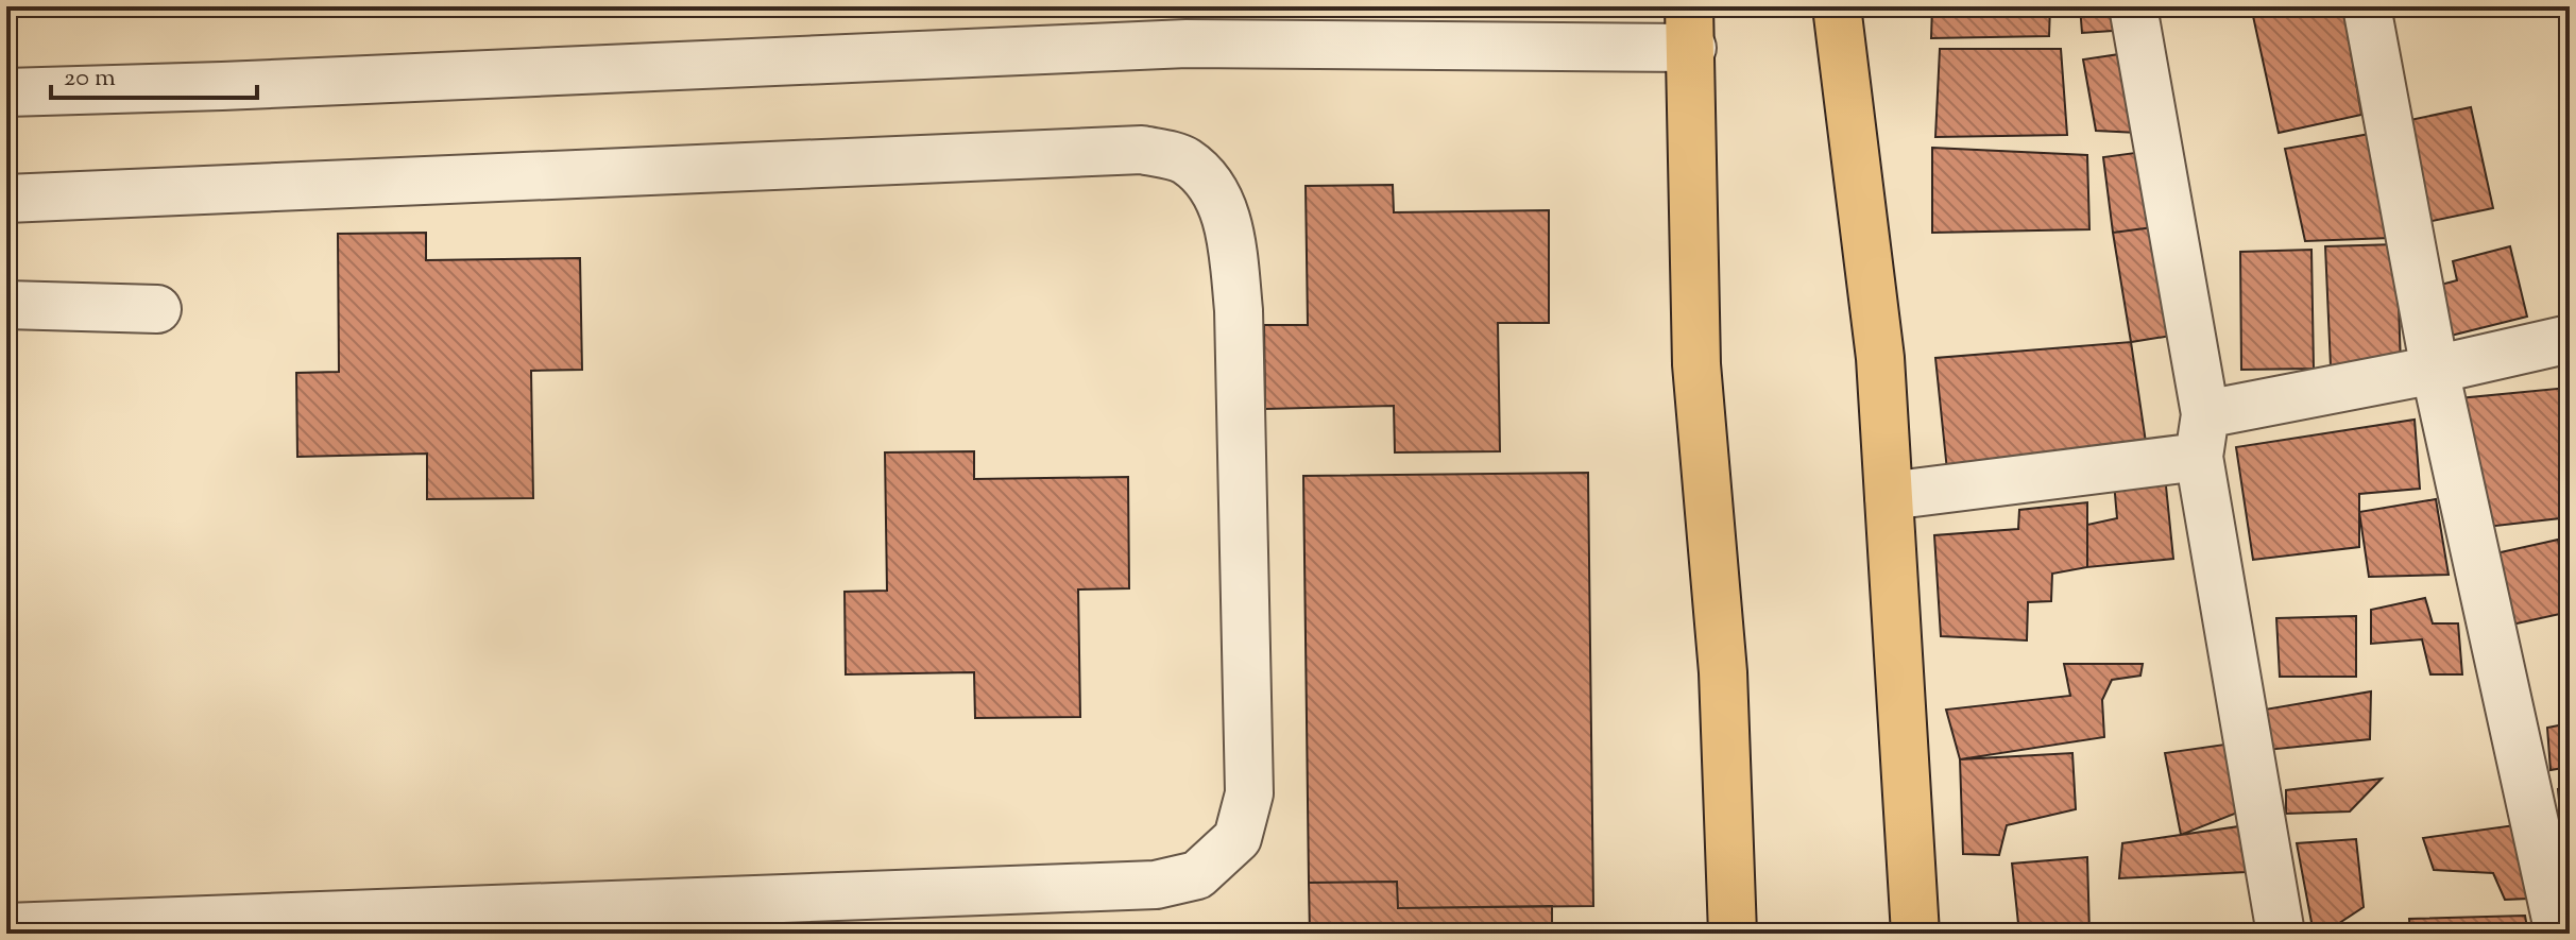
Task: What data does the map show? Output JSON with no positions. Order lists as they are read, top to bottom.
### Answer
{
  "scale_bar": "20 m"
}
